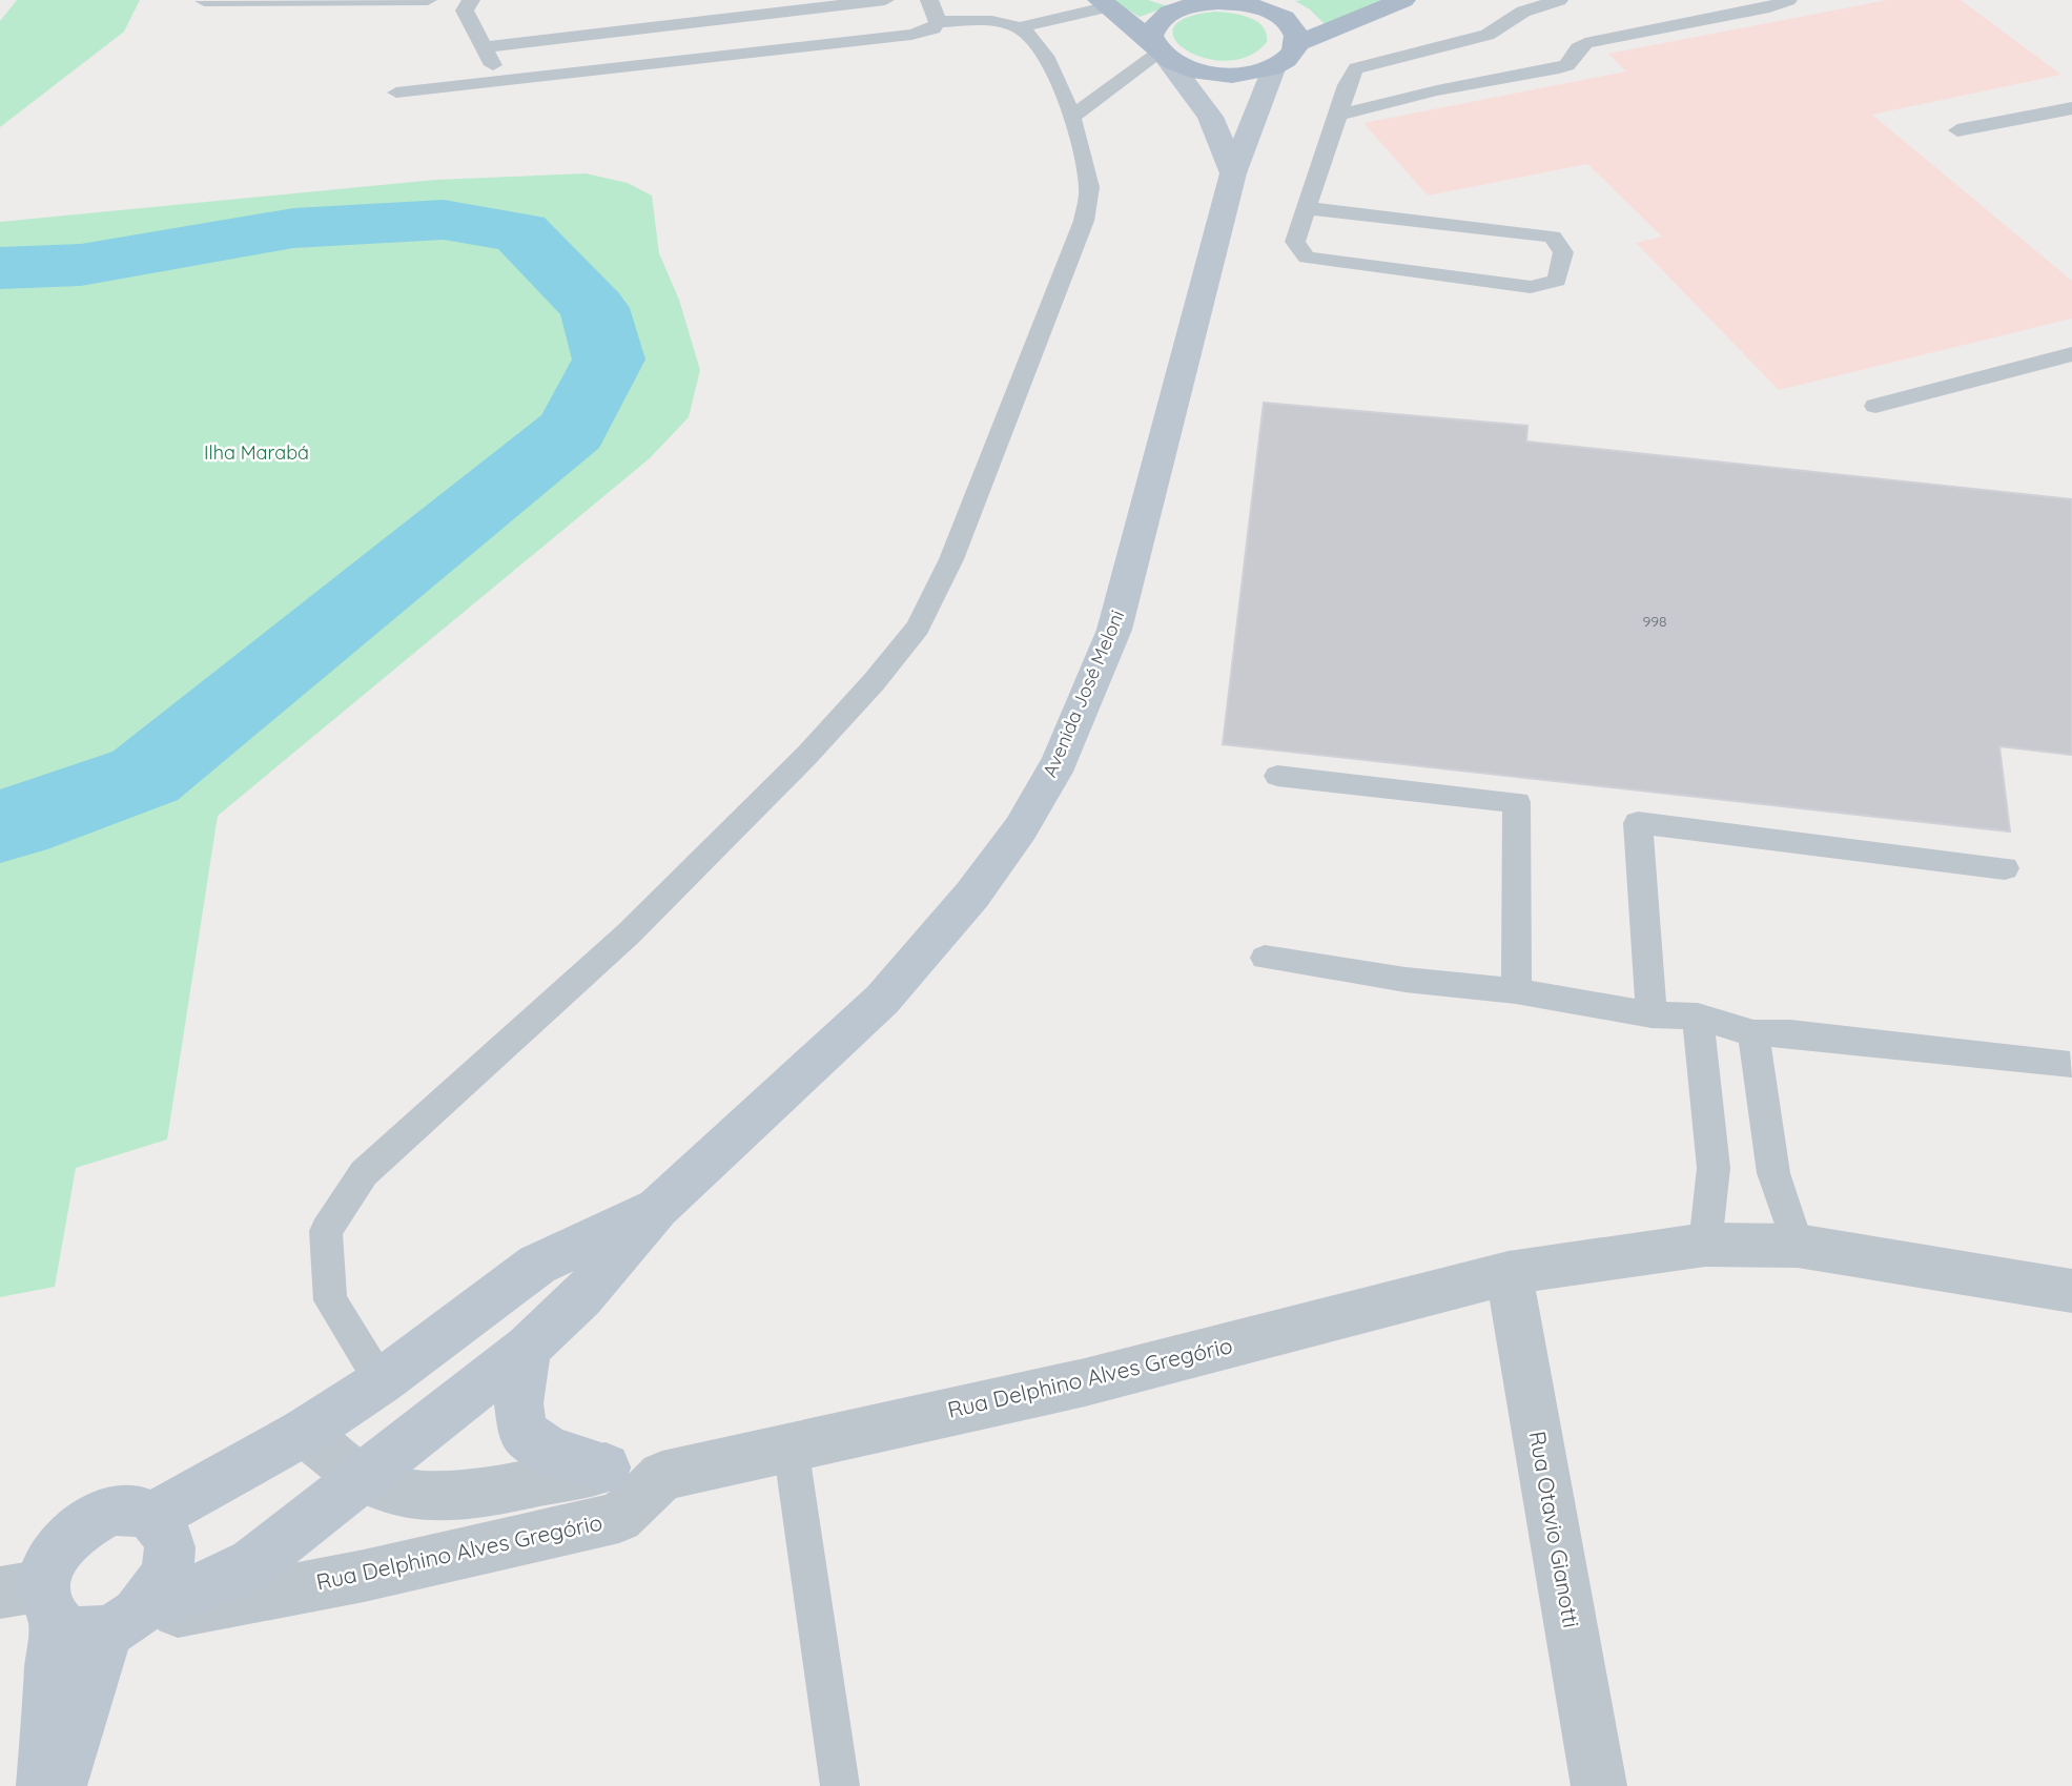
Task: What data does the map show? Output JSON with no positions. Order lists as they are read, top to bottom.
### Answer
{
  "streets": {
    "street": ["Avenida José Meloni", "Rua Delphino Alves Gregório", "Rua Otavio Gianotti"]
  },
  "crossings": [
    ["Rua Delphino Alves Gregório", "Rua Otavio Gianotti"]
  ],
  "parks": ["Ilha Marabá"],
  "house_numbers": ["998"]
}
